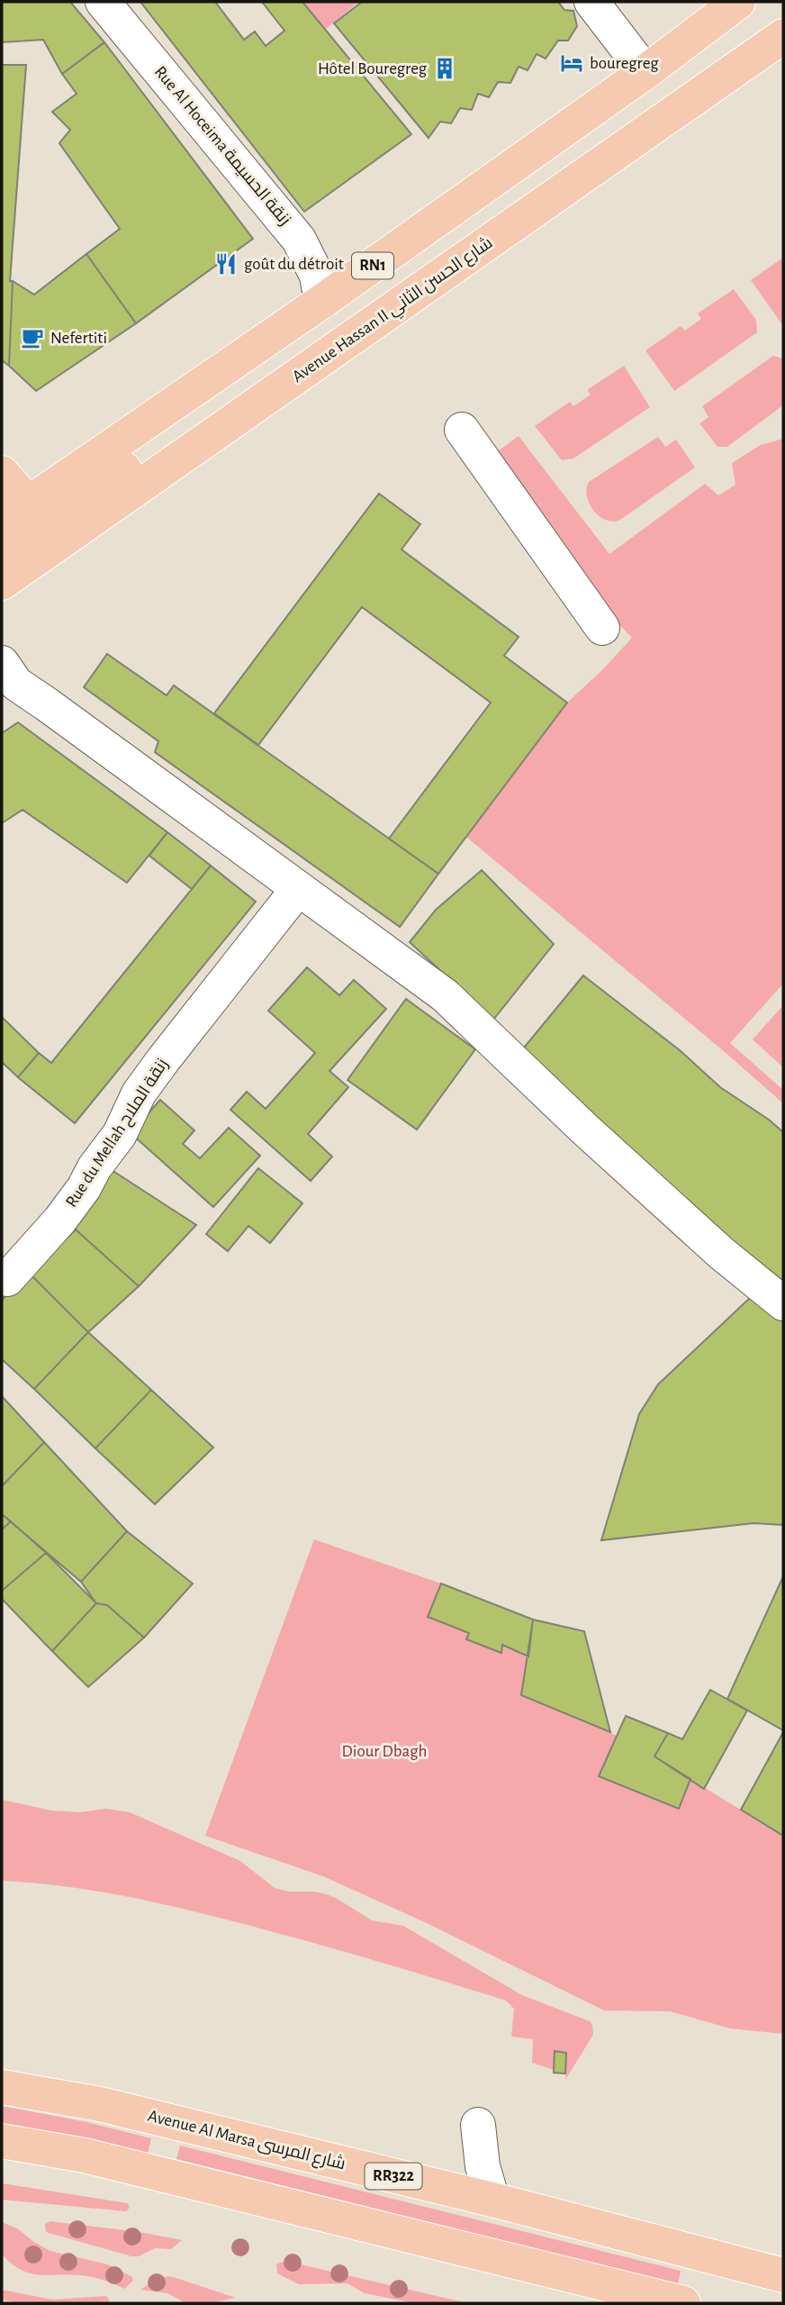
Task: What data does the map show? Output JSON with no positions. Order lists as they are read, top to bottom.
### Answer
{
  "streets": {
    "main road": [
      "RN1",
      "Avenue Hassan II شارع الحسن الثاني",
      "Avenue Al Marsa شارع المرسى",
      "RR322"
    ],
    "street": ["Rue Al Hoceima زنقة الحسيمة", "Rue du Mellah زنقة الملاح"]
  },
  "crossings": [
    ["Rue Al Hoceima زنقة الحسيمة", "RN1"]
  ],
  "parks": ["Diour Dbagh"],
  "places": {
    "hotel": ["bouregreg"],
    "building": ["Hôtel Bouregreg"],
    "restaurant": ["goût du détroit"],
    "cafe": ["Nefertiti"]
  }
}
